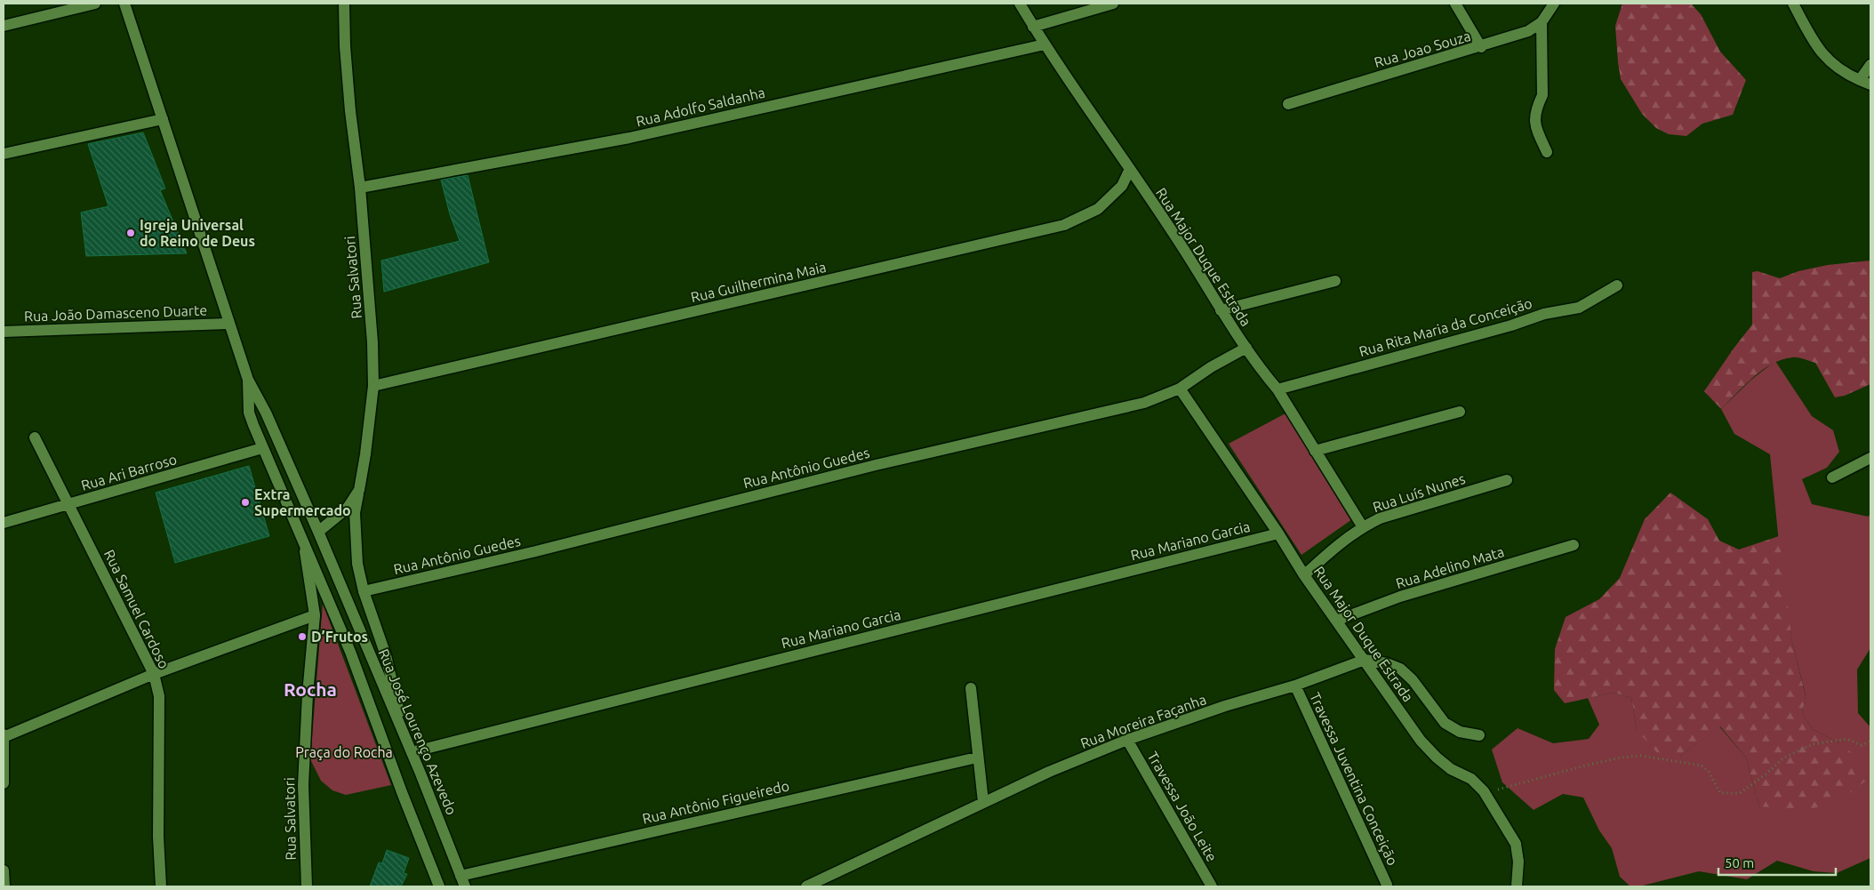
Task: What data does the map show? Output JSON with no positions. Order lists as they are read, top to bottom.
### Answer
{
  "streets": {
    "street": [
      "Rua Joao Souza",
      "Rua Adolfo Saldanha",
      "Rua Major Duque Estrada",
      "Rua Salvatori",
      "Rua Guilhermina Maia",
      "Rua João Damasceno Duarte",
      "Rua Rita Maria da Conceição",
      "Rua Antônio Guedes",
      "Rua Ari Barroso",
      "Rua Luís Nunes",
      "Rua Mariano Garcia",
      "Rua Adelino Mata",
      "Rua Samuel Cardoso",
      "Rua Moreira Façanha",
      "Rua José Lourenço Azevedo",
      "Travessa Juventina Conceição",
      "Rua Antônio Figueiredo",
      "Travessa João Leite"
    ]
  },
  "crossings": [
    ["Rua Adolfo Saldanha", "Rua Major Duque Estrada"],
    ["Rua Adolfo Saldanha", "Rua Salvatori"],
    ["Rua Major Duque Estrada", "Rua Guilhermina Maia"],
    ["Rua Major Duque Estrada", "Rua Rita Maria da Conceição"],
    ["Rua Major Duque Estrada", "Rua Antônio Guedes"],
    ["Rua Major Duque Estrada", "Rua Luís Nunes"],
    ["Rua Major Duque Estrada", "Rua Mariano Garcia"],
    ["Rua Major Duque Estrada", "Rua Adelino Mata"],
    ["Rua Major Duque Estrada", "Rua Moreira Façanha"],
    ["Rua Salvatori", "Rua Guilhermina Maia"],
    ["Rua Salvatori", "Rua José Lourenço Azevedo"],
    ["Rua Ari Barroso", "Rua Samuel Cardoso"],
    ["Rua Mariano Garcia", "Rua José Lourenço Azevedo"],
    ["Rua Moreira Façanha", "Travessa Juventina Conceição"],
    ["Rua Moreira Façanha", "Travessa João Leite"],
    ["Rua José Lourenço Azevedo", "Rua Antônio Figueiredo"]
  ],
  "districts": ["Rocha"],
  "parks": ["Praça do Rocha"],
  "places": ["Igreja Universal do Reino de Deus", "Extra Supermercado", "D’Frutos"],
  "scale_bar": "50 m"
}
